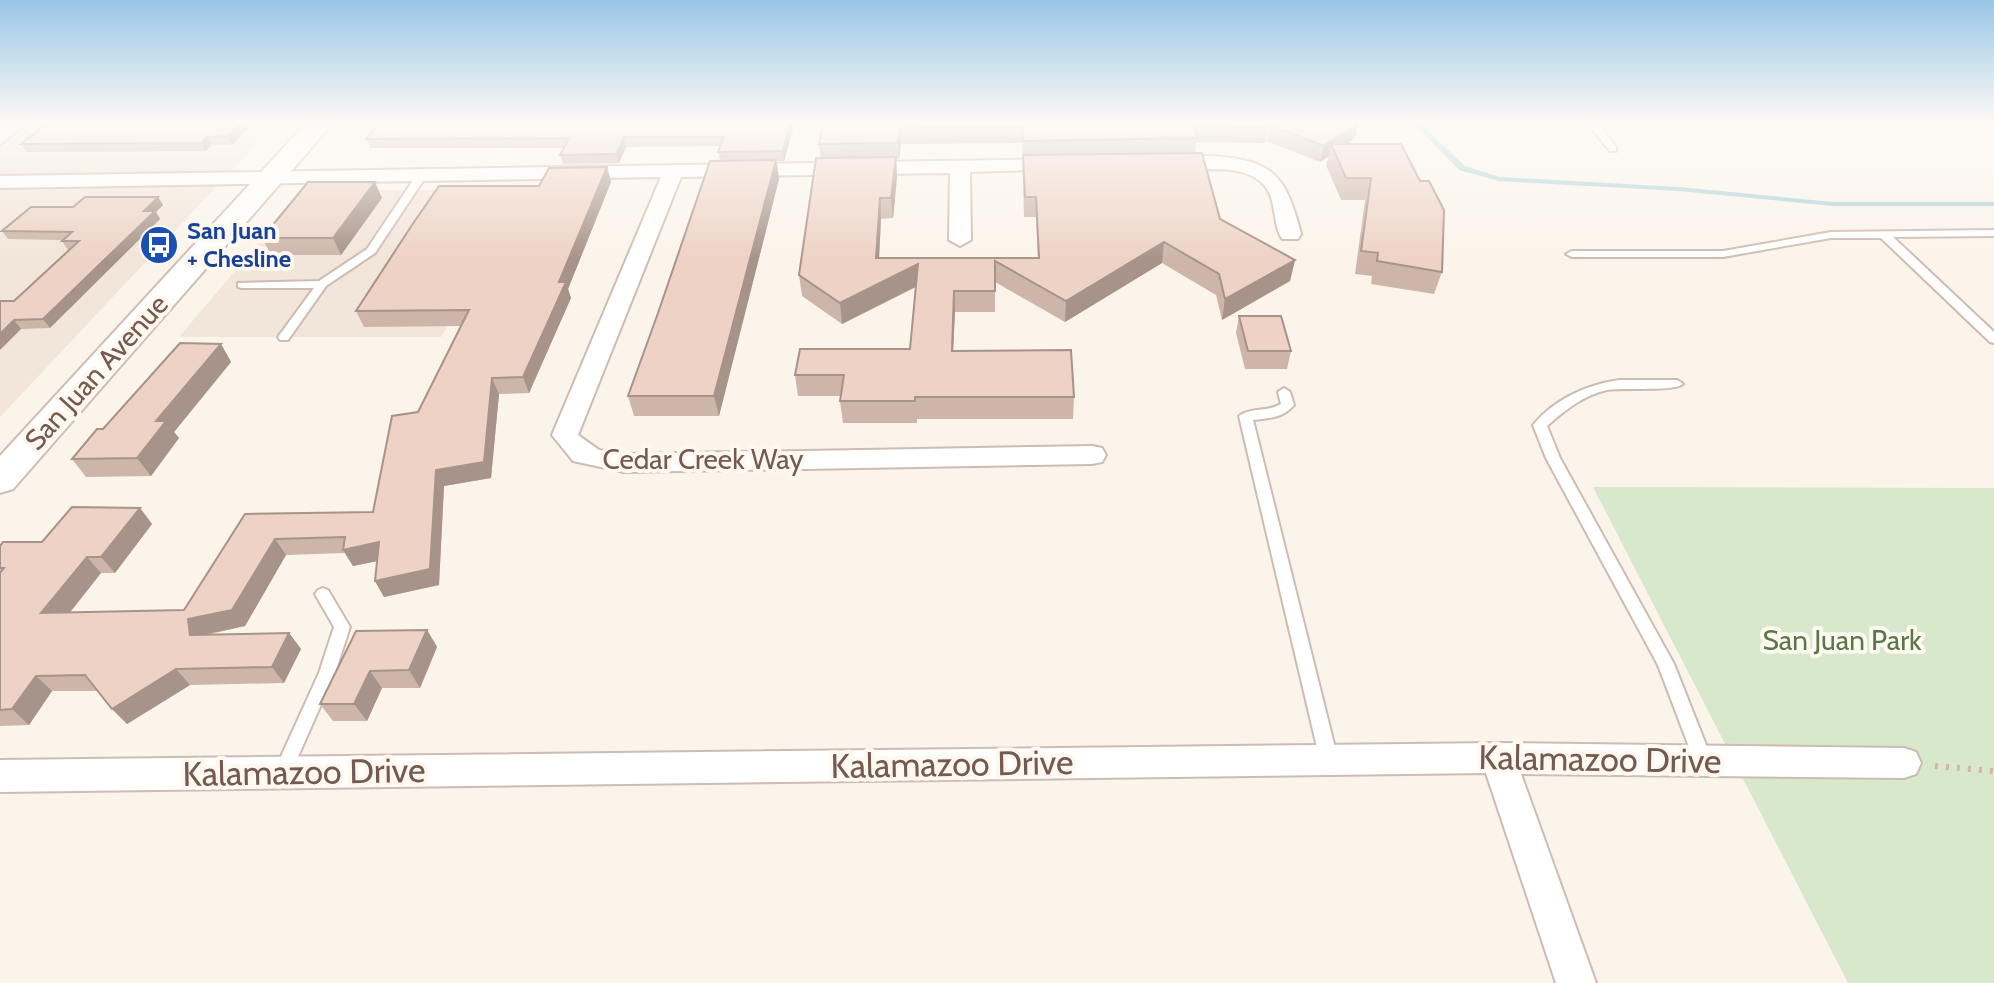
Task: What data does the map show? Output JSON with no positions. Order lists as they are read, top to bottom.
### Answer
{
  "streets": {
    "main road": ["San Juan Avenue"],
    "street": ["Cedar Creek Way", "Kalamazoo Drive"]
  },
  "parks": ["San Juan Park"],
  "places": {
    "bus stop": ["San Juan + Chesline"]
  }
}
